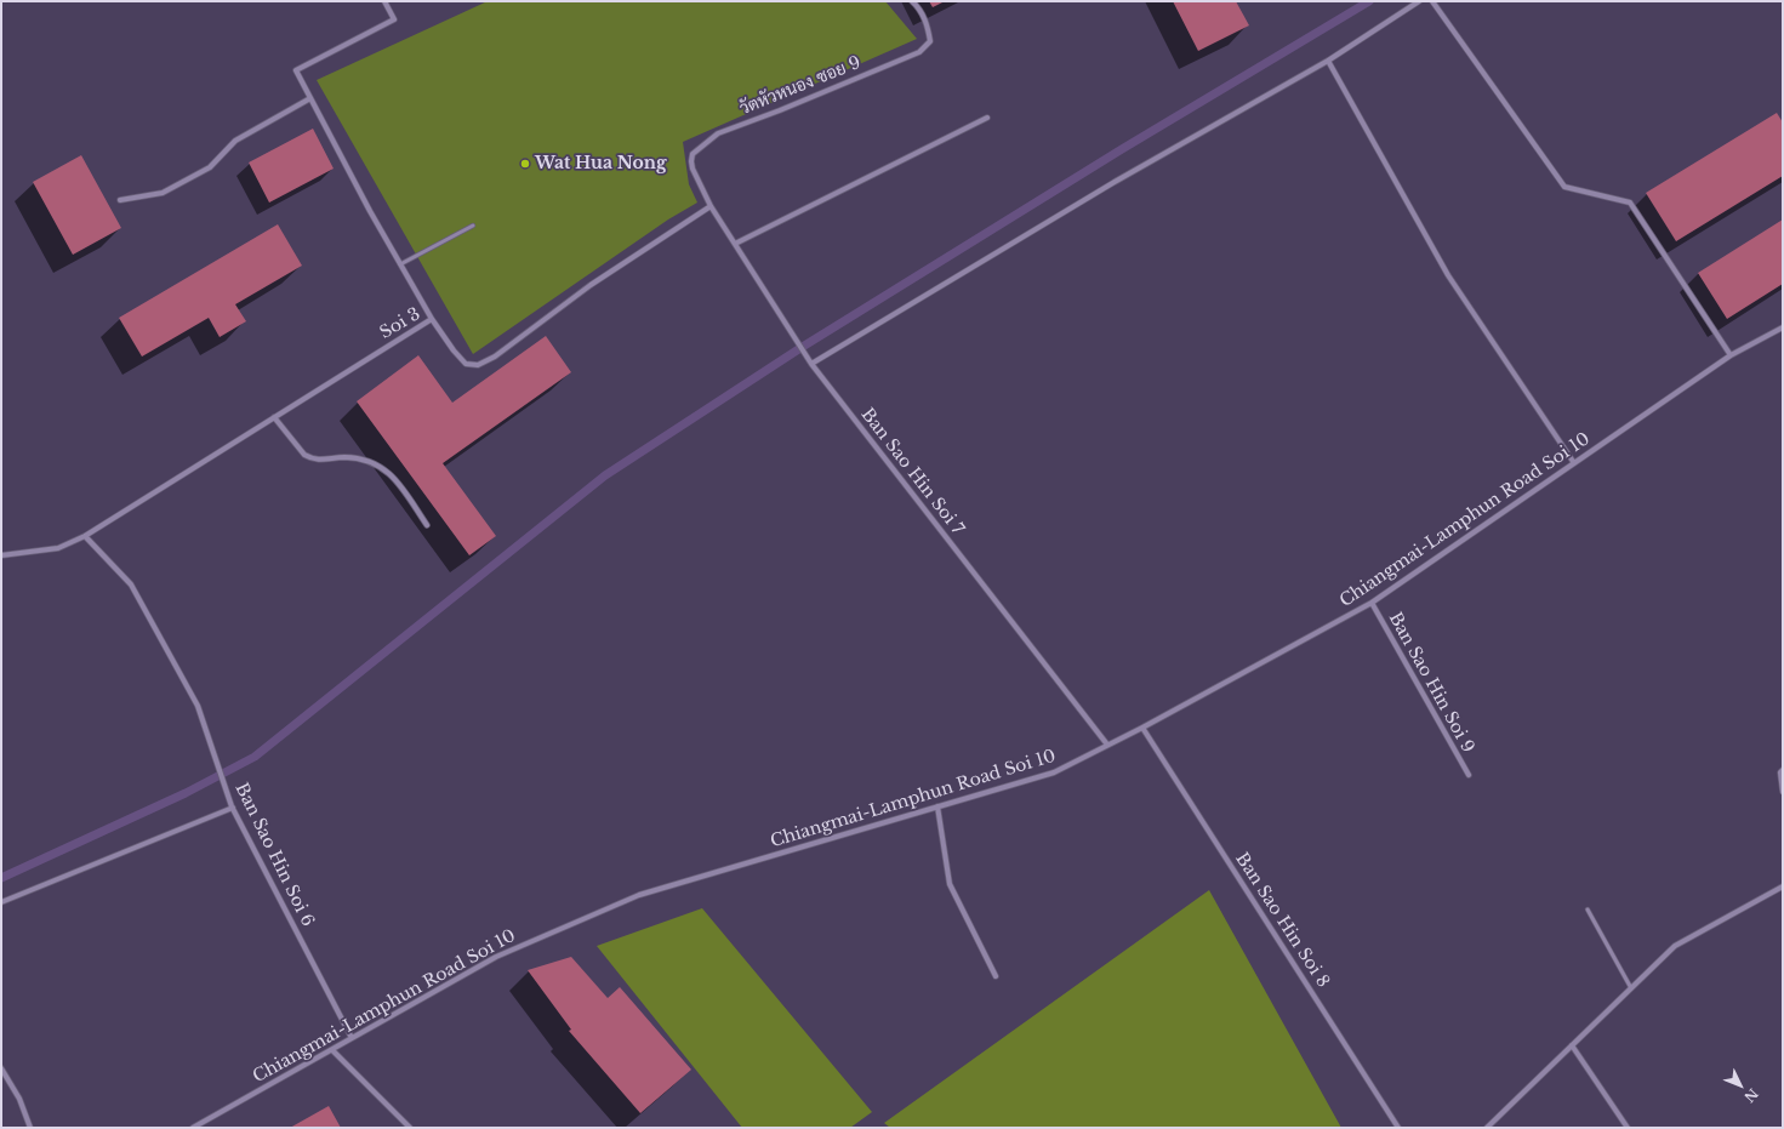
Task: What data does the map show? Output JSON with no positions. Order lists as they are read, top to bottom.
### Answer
{
  "streets": {
    "street": [
      "วัตหัวหนอง ซอย 9",
      "Soi 3",
      "Ban Sao Hin Soi 7",
      "Chiangmai-Lamphun Road Soi 10",
      "Ban Sao Hin Soi 9",
      "Ban Sao Hin Soi 6",
      "Ban Sao Hin Soi 8"
    ]
  },
  "crossings": [
    ["วัตหัวหนอง ซอย 9", "Soi 3"],
    ["วัตหัวหนอง ซอย 9", "Ban Sao Hin Soi 7"],
    ["Soi 3", "Ban Sao Hin Soi 7"],
    ["Soi 3", "Ban Sao Hin Soi 6"],
    ["Ban Sao Hin Soi 7", "Chiangmai-Lamphun Road Soi 10"],
    ["Chiangmai-Lamphun Road Soi 10", "Ban Sao Hin Soi 9"],
    ["Chiangmai-Lamphun Road Soi 10", "Ban Sao Hin Soi 6"],
    ["Chiangmai-Lamphun Road Soi 10", "Ban Sao Hin Soi 8"]
  ],
  "places": ["Wat Hua Nong"],
  "north": "bottom right"
}
